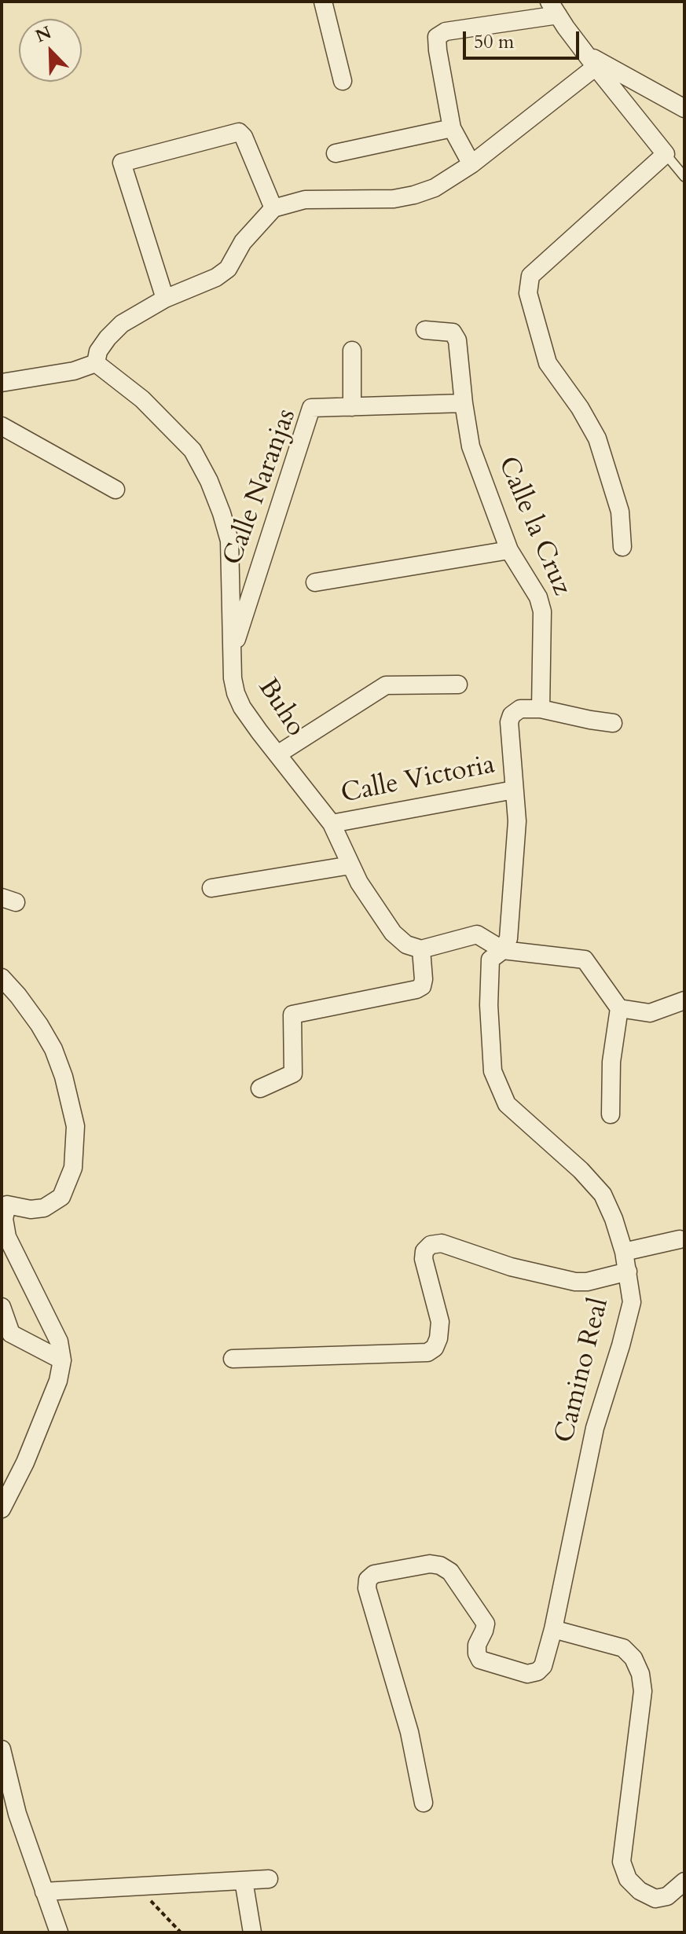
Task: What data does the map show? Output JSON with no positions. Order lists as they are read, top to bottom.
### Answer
{
  "streets": {
    "street": [
      "Calle Naranjas",
      "Calle la Cruz",
      "Buho",
      "Calle Victoria",
      "Camino Real"
    ]
  },
  "crossings": [
    ["Calle Naranjas", "Calle la Cruz"],
    ["Calle Naranjas", "Buho"],
    ["Buho", "Calle Victoria"]
  ],
  "scale_bar": "50 m",
  "north": "top left"
}
